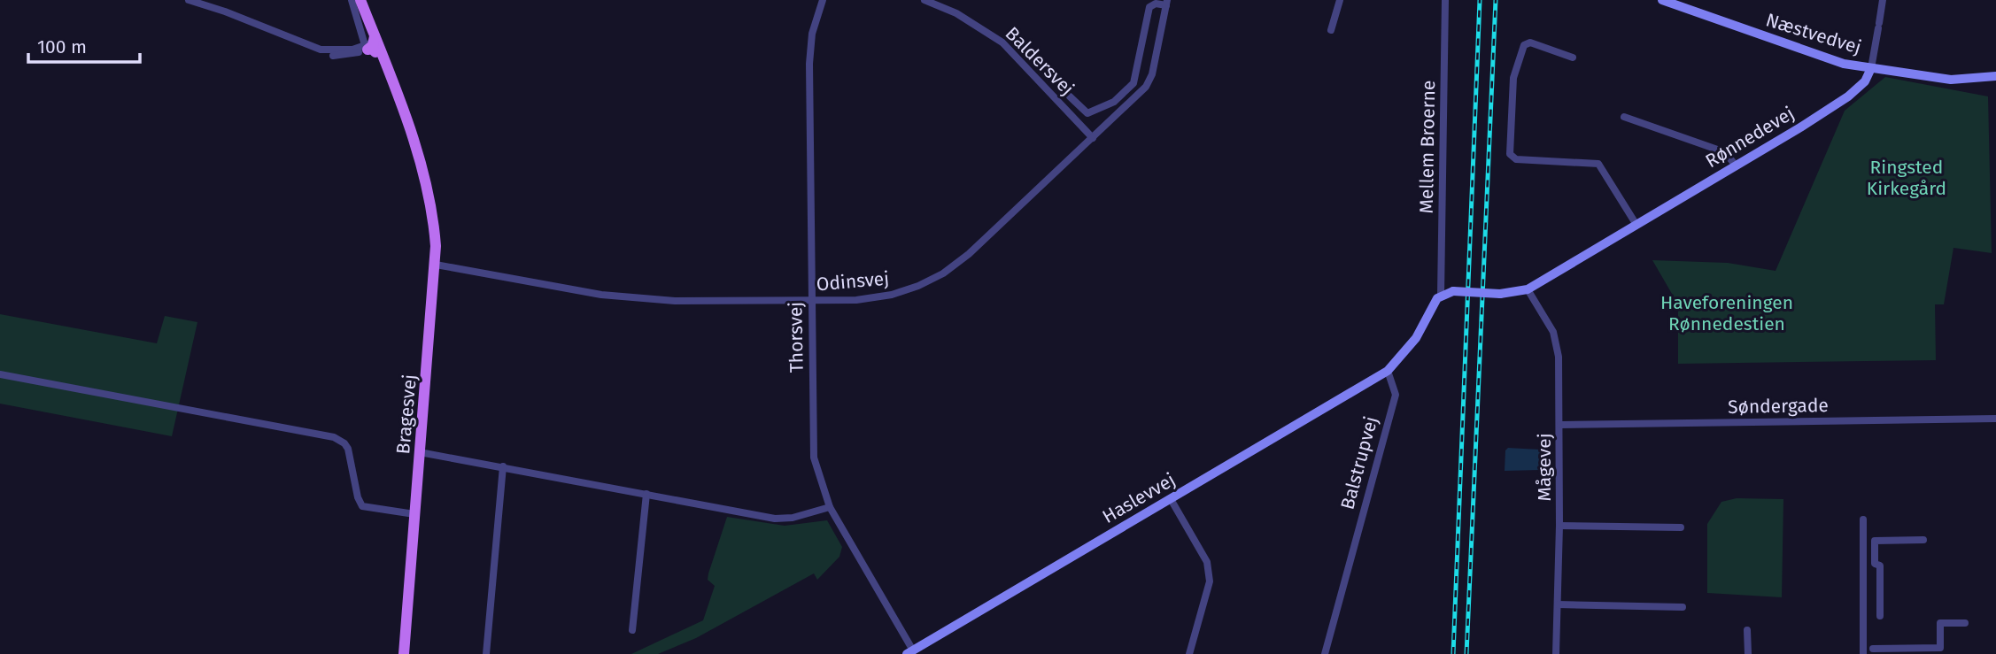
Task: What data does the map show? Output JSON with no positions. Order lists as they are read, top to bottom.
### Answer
{
  "streets": {
    "main road": ["Bragesvej"],
    "street": [
      "Næstvedvej",
      "Baldersvej",
      "Rønnedevej",
      "Mellem Broerne",
      "Odinsvej",
      "Thorsvej",
      "Søndergade",
      "Balstrupvej",
      "Mågevej",
      "Haslevvej"
    ]
  },
  "crossings": [
    ["Næstvedvej", "Rønnedevej"],
    ["Baldersvej", "Odinsvej"],
    ["Rønnedevej", "Mellem Broerne"],
    ["Rønnedevej", "Mågevej"],
    ["Odinsvej", "Thorsvej"],
    ["Odinsvej", "Bragesvej"],
    ["Thorsvej", "Haslevvej"],
    ["Søndergade", "Mågevej"],
    ["Balstrupvej", "Haslevvej"]
  ],
  "parks": ["Ringsted Kirkegård", "Haveforeningen Rønnedestien"],
  "scale_bar": "100 m"
}
